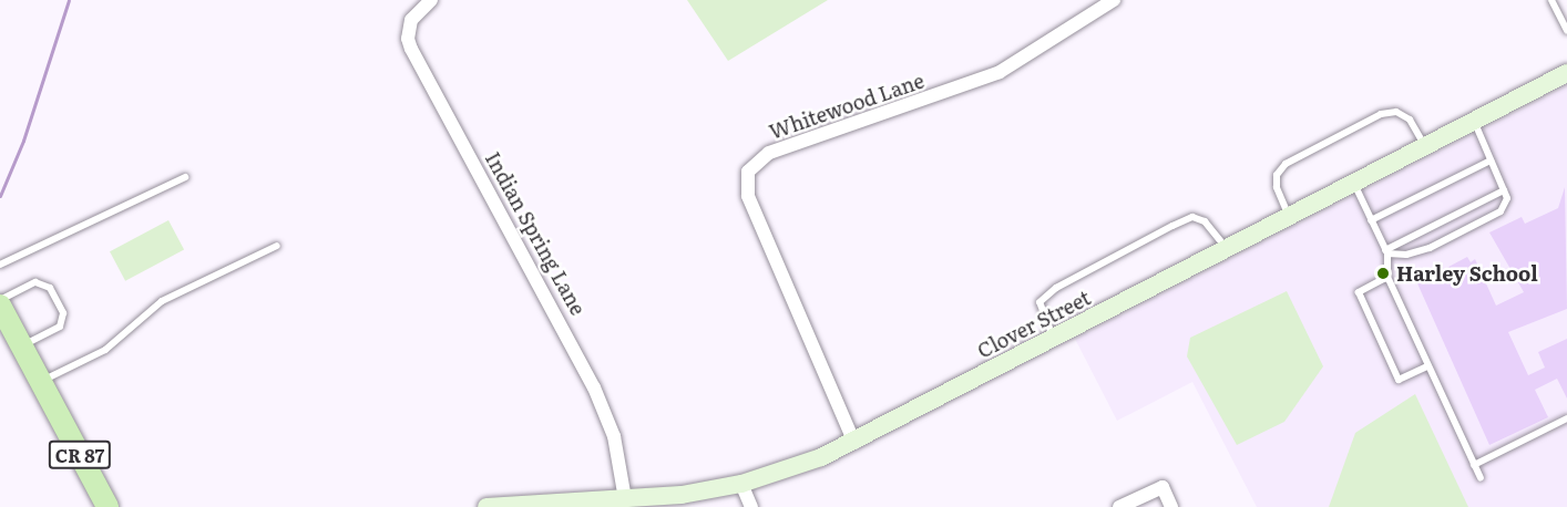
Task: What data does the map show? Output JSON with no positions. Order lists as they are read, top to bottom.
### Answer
{
  "streets": {
    "main road": ["Clover Street", "CR 87"],
    "street": ["Whitewood Lane", "Indian Spring Lane"]
  },
  "crossings": [
    ["Whitewood Lane", "Clover Street"],
    ["Indian Spring Lane", "Clover Street"]
  ],
  "places": ["Harley School"]
}
